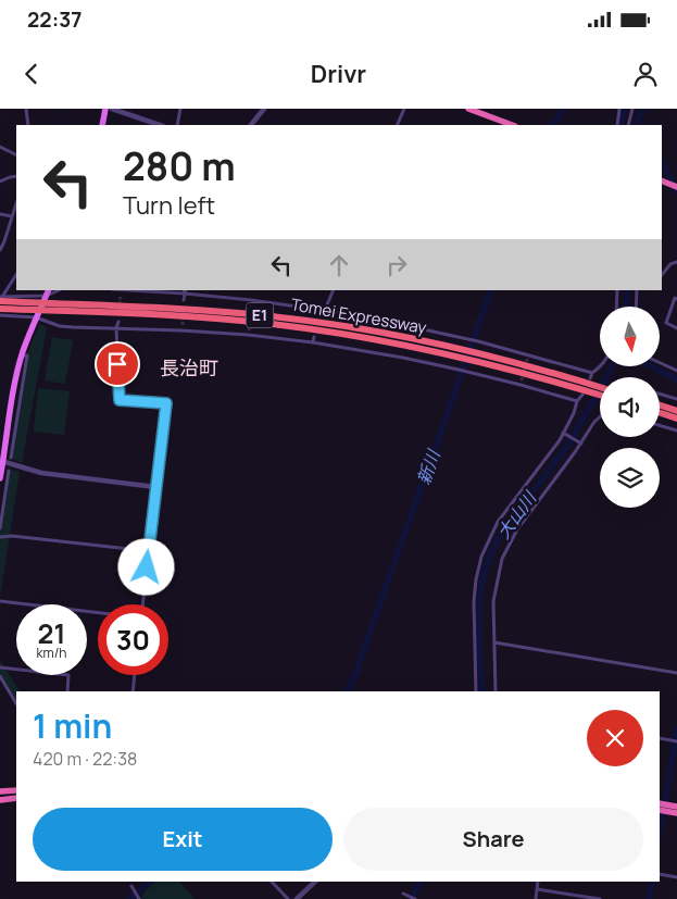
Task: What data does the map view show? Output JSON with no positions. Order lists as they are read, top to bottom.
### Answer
{
  "streets": {
    "highway": ["E1", "Tomei Expressway"]
  },
  "districts": ["長治町"],
  "water": ["新川", "大山川"],
  "north": "bottom",
  "page": {
    "status": "22:37",
    "header": "Drivr",
    "turn": ["280 m", "Turn left"],
    "speed": "21 km/h",
    "limit": "30",
    "heading": ["1 min", "420 m · 22:38"],
    "buttons": ["Exit", "Share"]
  }
}
